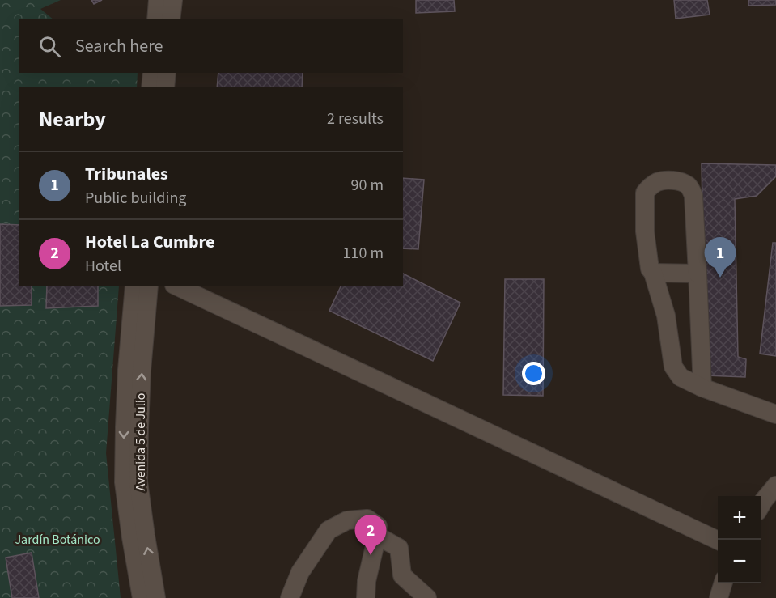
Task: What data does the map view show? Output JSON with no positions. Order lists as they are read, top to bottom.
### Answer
{
  "streets": {
    "street": ["Avenida 5 de Julio"]
  },
  "parks": ["Jardín Botánico"],
  "page": {
    "search": "Search here",
    "heading": ["Nearby", "2 results"],
    "list": [
      {
        "mark": "1",
        "name": "Tribunales",
        "note": "Public building",
        "value": "90 m"
      },
      {
        "mark": "2",
        "name": "Hotel La Cumbre",
        "note": "Hotel",
        "value": "110 m"
      }
    ],
    "pins": ["1", "2"],
    "map_buttons": ["+", "−"]
  }
}
